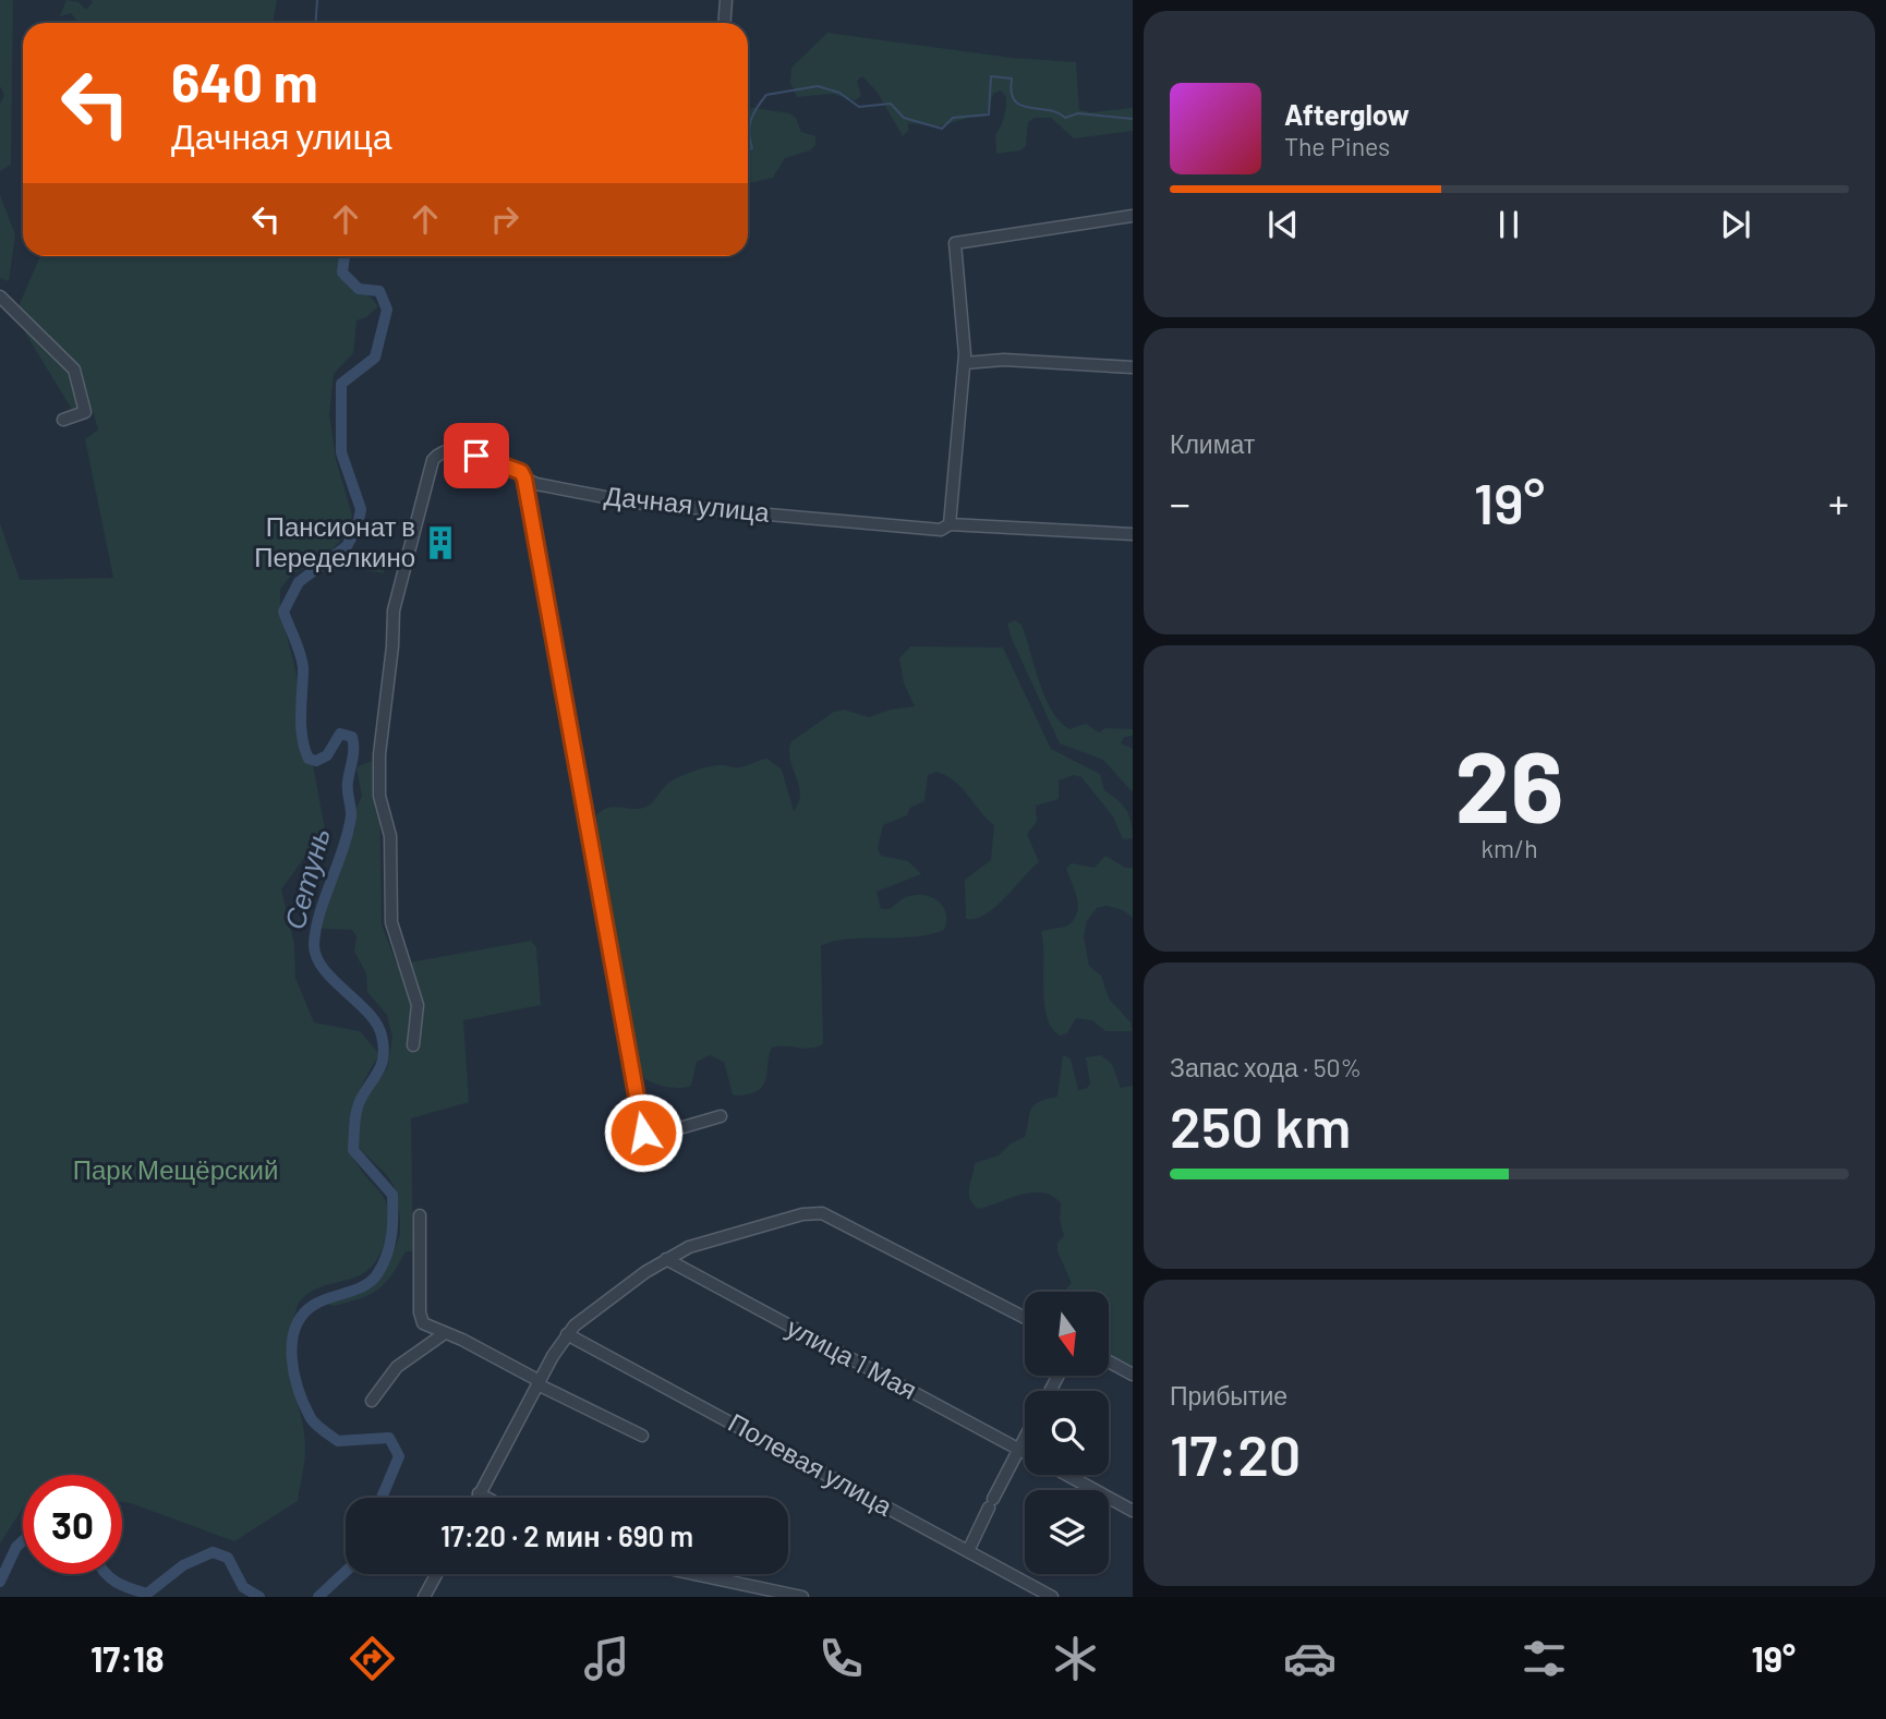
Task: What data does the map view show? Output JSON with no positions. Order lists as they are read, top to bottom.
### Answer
{
  "streets": {
    "street": ["Дачная улица", "улица 1 Мая", "Полевая улица"]
  },
  "water": ["Сетунь"],
  "parks": ["Парк Мещёрский"],
  "places": {
    "building": ["Пансионат в Переделкино"]
  },
  "north": "bottom",
  "page": {
    "turn": ["640 m", "Дачная улица"],
    "song": ["Afterglow", "The Pines"],
    "tile": [
      "Климат",
      ["26", "km/h"],
      ["Запас хода · 50%", "250 km"],
      ["Прибытие", "17:20"]
    ],
    "heat": ["−", "19°", "+"],
    "limit": "30",
    "trip": "17:20 · 2 мин · 690 m",
    "tabs": ["17:18", "19°"]
  }
}
